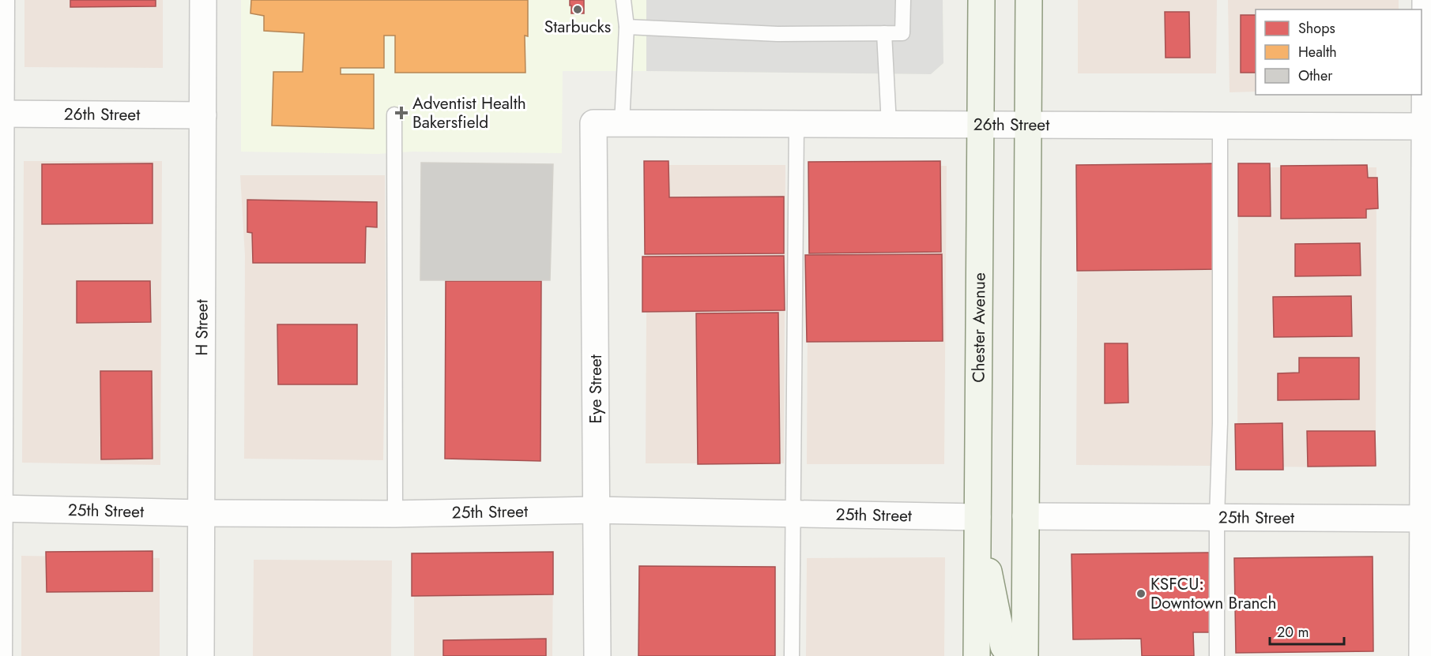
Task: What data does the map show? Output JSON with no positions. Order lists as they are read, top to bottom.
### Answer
{
  "streets": {
    "main road": ["Chester Avenue"],
    "street": [
      "26th Street",
      "H Street",
      "Eye Street",
      "25th Street"
    ]
  },
  "crossings": [
    ["26th Street", "Chester Avenue"],
    ["26th Street", "H Street"],
    ["26th Street", "Eye Street"],
    ["Chester Avenue", "25th Street"],
    ["H Street", "25th Street"],
    ["Eye Street", "25th Street"]
  ],
  "places": {
    "other": ["Starbucks", "KSFCU: Downtown Branch"],
    "health": ["Adventist Health Bakersfield"]
  },
  "legend": ["Shops", "Health", "Other"],
  "scale_bar": "20 m"
}
